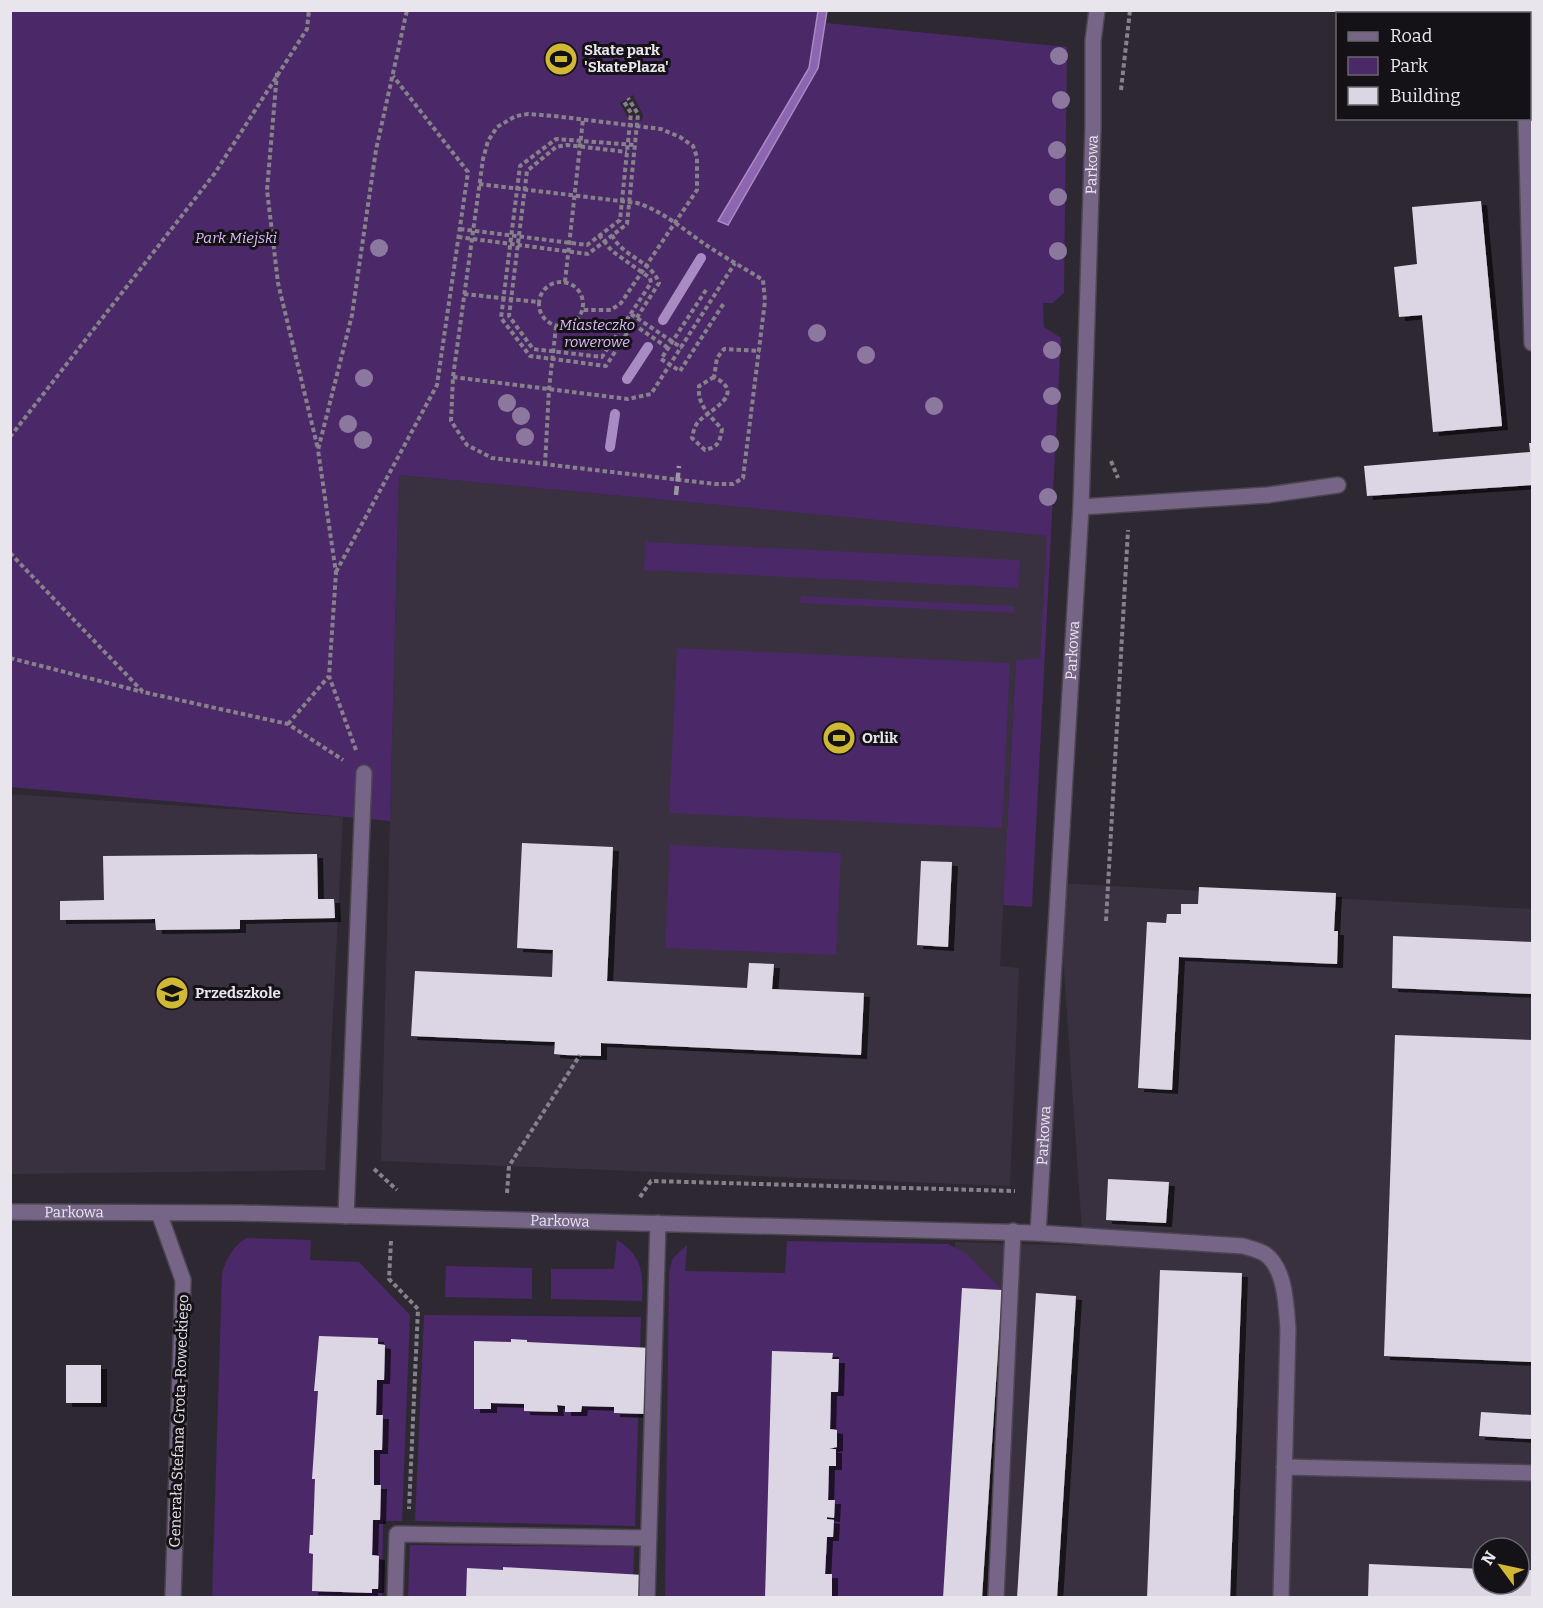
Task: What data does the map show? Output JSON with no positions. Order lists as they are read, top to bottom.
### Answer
{
  "streets": {
    "street": ["Parkowa", "Generała Stefana Grota-Roweckiego"]
  },
  "crossings": [
    ["Parkowa", "Generała Stefana Grota-Roweckiego"]
  ],
  "parks": ["Park Miejski", "Miasteczko rowerowe"],
  "places": {
    "sports": ["Skate park 'SkatePlaza'", "Orlik"],
    "school or university": ["Przedszkole"]
  },
  "legend": ["Road", "Park", "Building"],
  "north": "top left"
}
